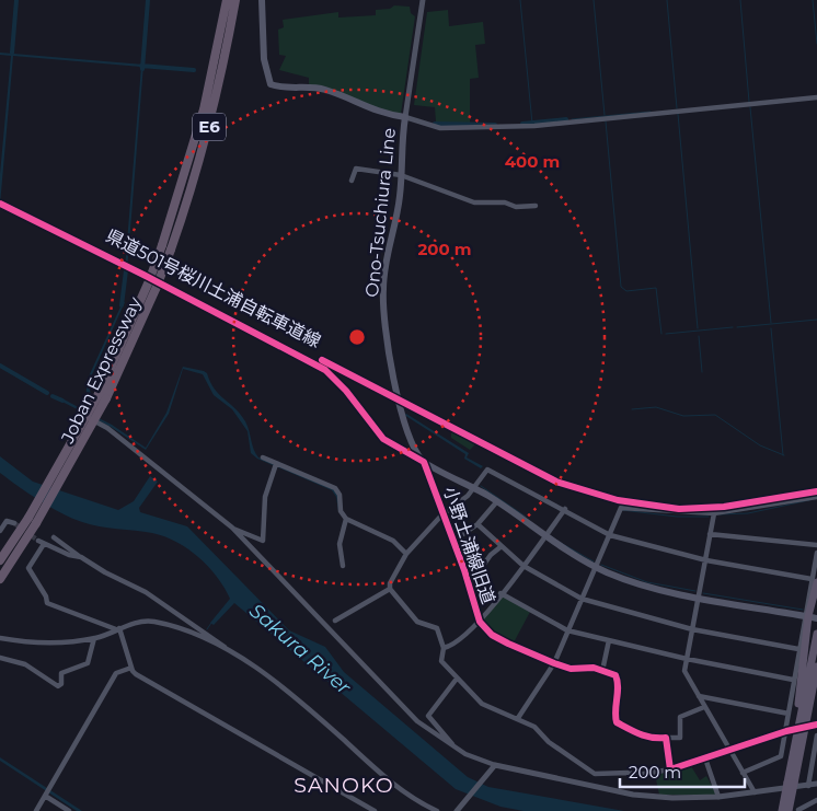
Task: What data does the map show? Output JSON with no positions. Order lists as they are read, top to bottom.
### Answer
{
  "streets": {
    "highway": ["E6", "Joban Expressway"],
    "main road": ["Ono-Tsuchiura Line"],
    "street": ["小野土浦線旧道"],
    "cycle path": ["県道501号桜川土浦自転車道線"]
  },
  "crossings": [
    ["Ono-Tsuchiura Line", "小野土浦線旧道"]
  ],
  "districts": ["SANOKO"],
  "water": ["Sakura River"],
  "scale_bar": "200 m",
  "rings": ["400 m", "200 m"]
}
